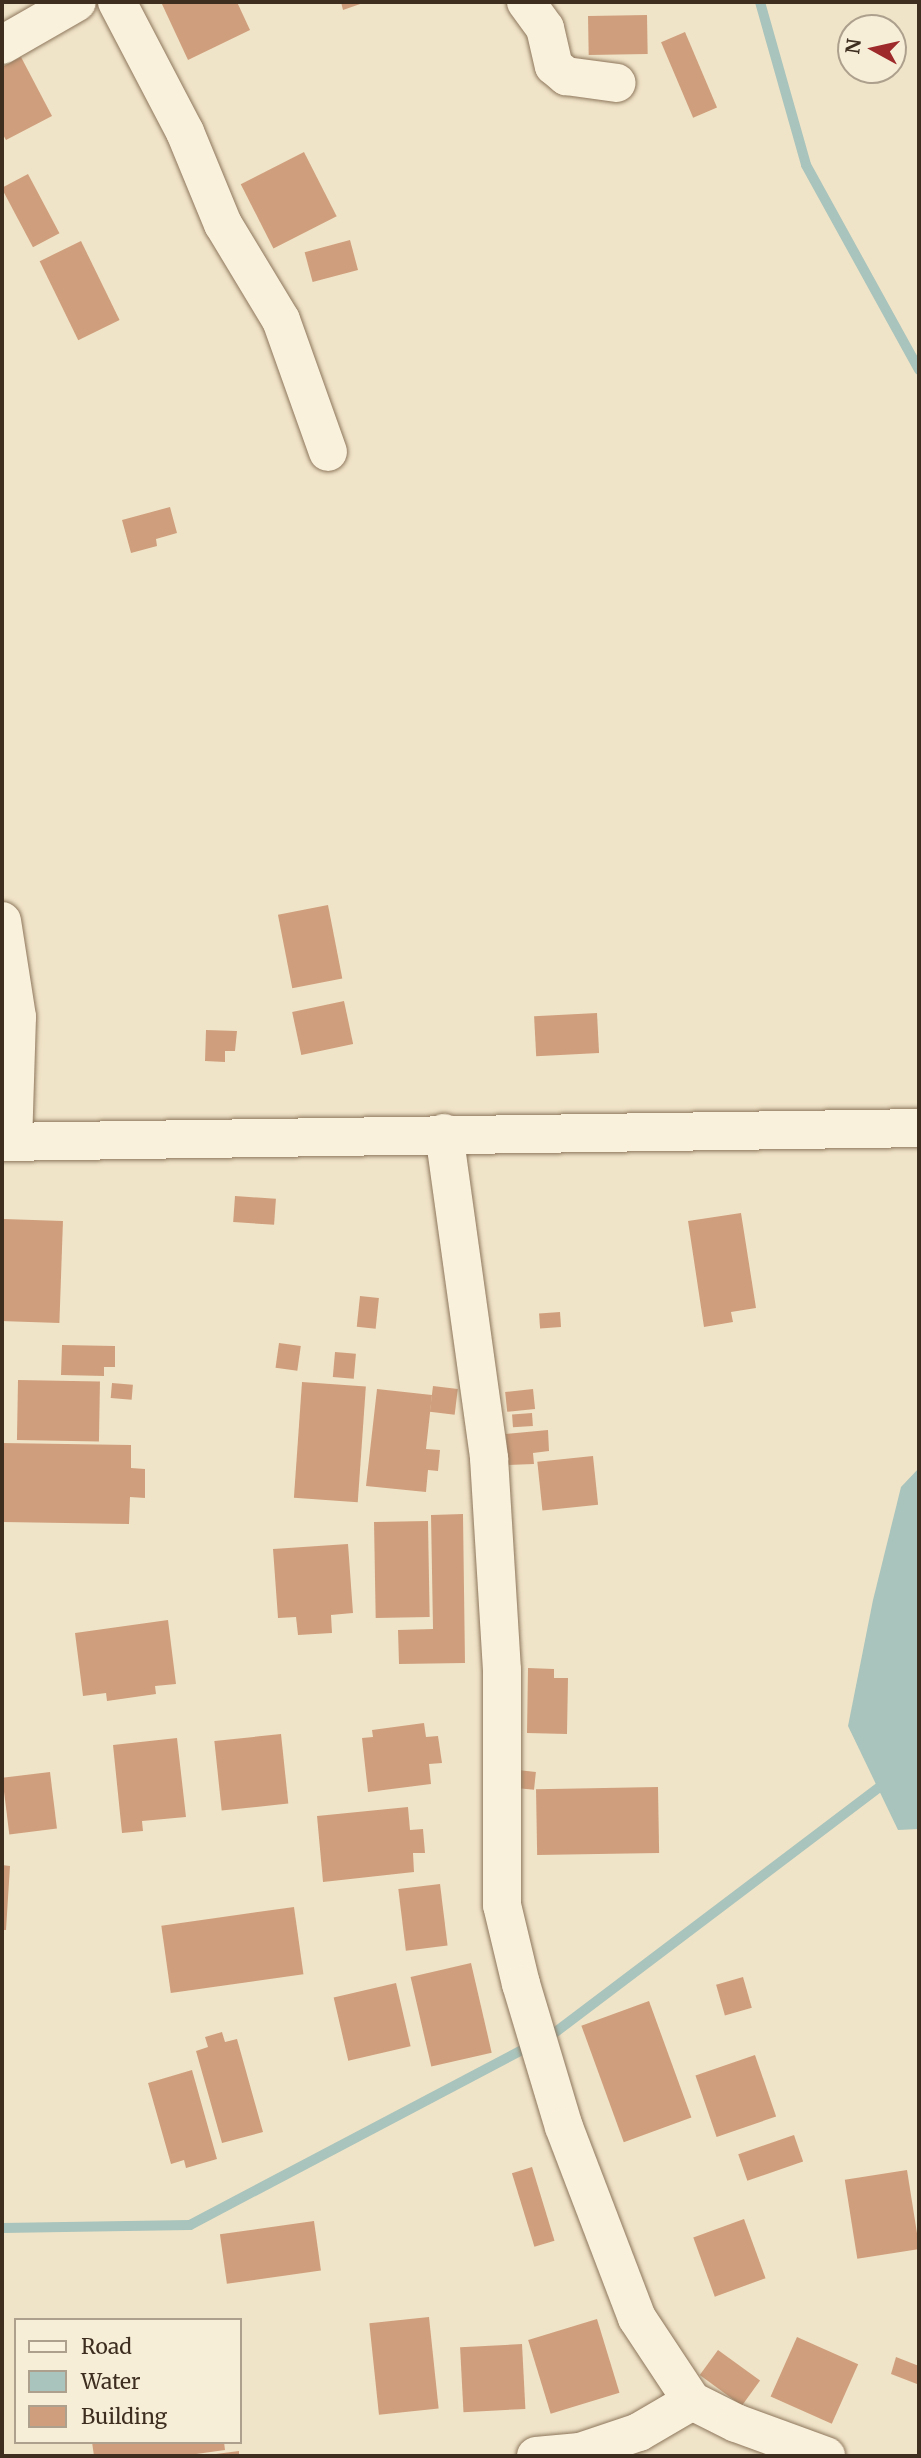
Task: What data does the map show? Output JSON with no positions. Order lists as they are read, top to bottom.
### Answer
{
  "legend": ["Road", "Water", "Building"],
  "north": "left"
}
